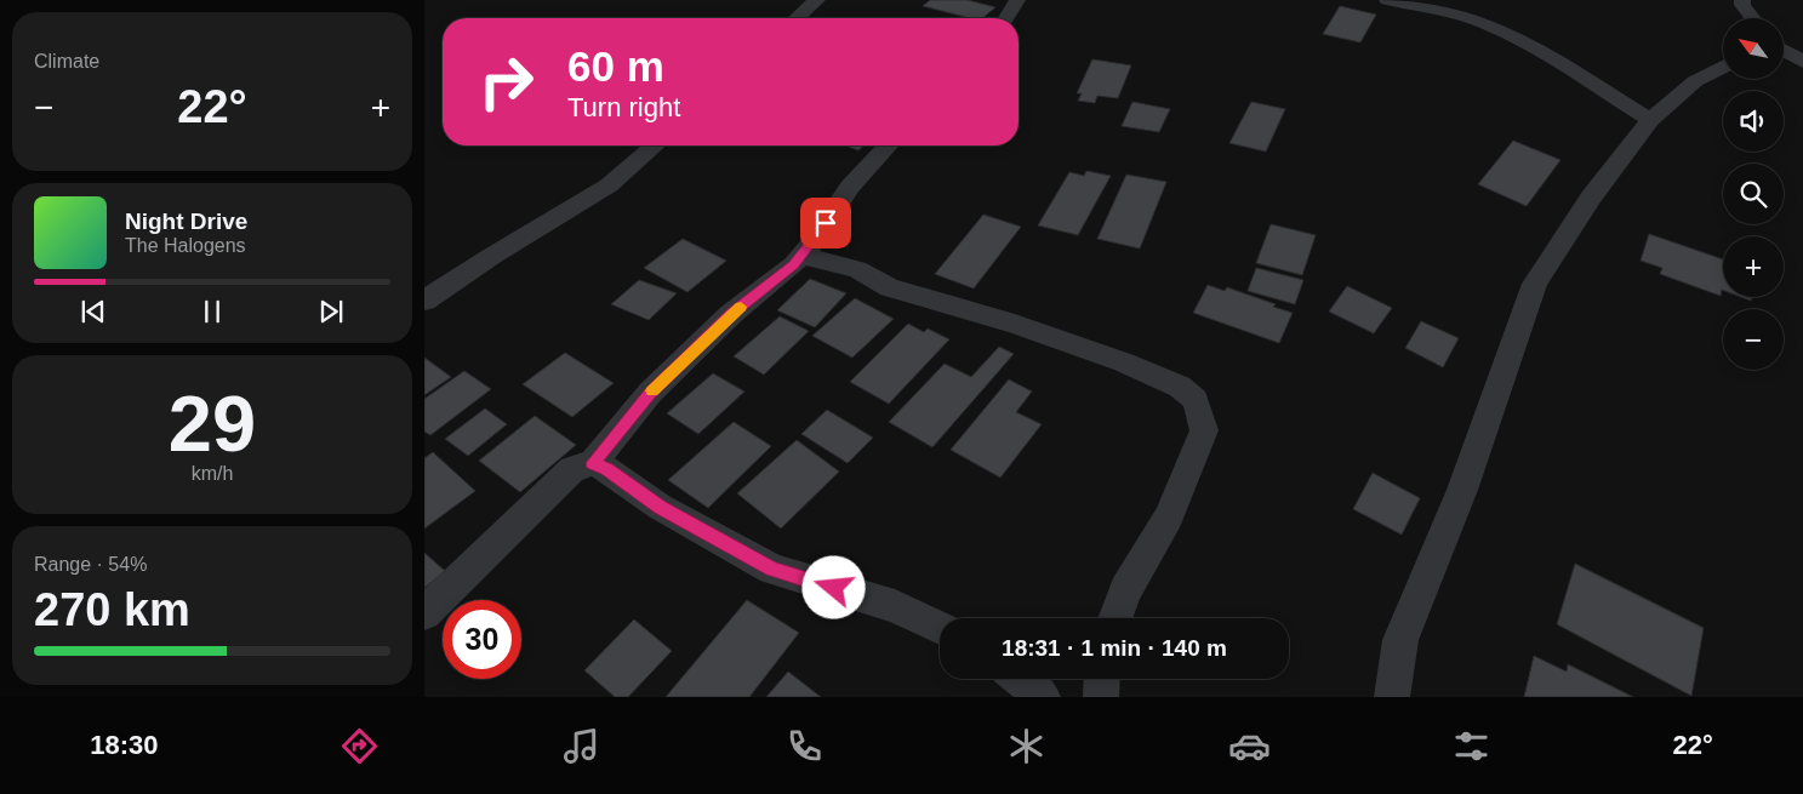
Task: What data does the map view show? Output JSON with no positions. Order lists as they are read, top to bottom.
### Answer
{
  "north": "top left",
  "page": {
    "tile": [
      "Climate",
      ["29", "km/h"],
      ["Range · 54%", "270 km"]
    ],
    "map_buttons": ["+", "−"],
    "turn": ["60 m", "Turn right"],
    "heat": ["−", "22°", "+"],
    "song": ["Night Drive", "The Halogens"],
    "limit": "30",
    "trip": "18:31 · 1 min · 140 m",
    "tabs": ["18:30", "22°"]
  }
}
